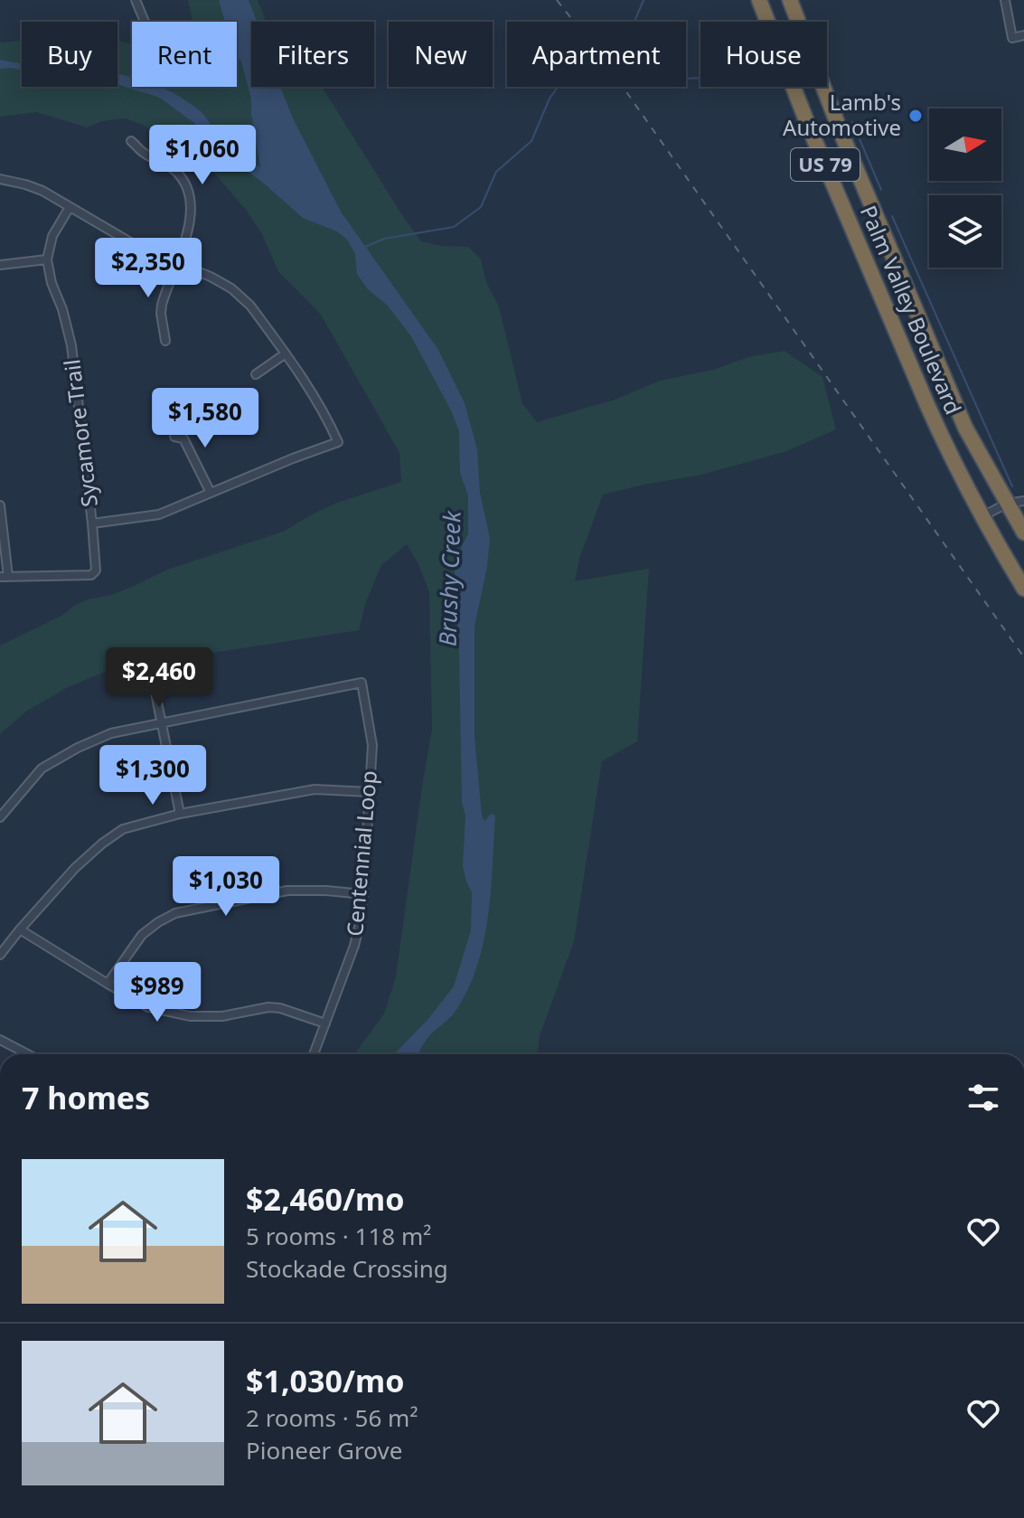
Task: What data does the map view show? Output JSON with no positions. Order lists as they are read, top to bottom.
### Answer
{
  "streets": {
    "highway": ["US 79", "Palm Valley Boulevard"],
    "street": ["Sycamore Trail", "Centennial Loop"]
  },
  "water": ["Brushy Creek"],
  "places": ["Lamb's Automotive"],
  "north": "right",
  "page": {
    "chip": [
      "Buy",
      "Rent",
      "Filters",
      "New",
      "Apartment",
      "House"
    ],
    "price": [
      "$1,060",
      "$2,350",
      "$1,580",
      "$2,460",
      "$1,300",
      "$1,030",
      "$989"
    ],
    "heading": "7 homes",
    "list": [
      {
        "name": "$2,460/mo",
        "note": "5 rooms · 118 m² · Stockade Crossing"
      },
      {
        "name": "$1,030/mo",
        "note": "2 rooms · 56 m² · Pioneer Grove"
      }
    ]
  }
}
